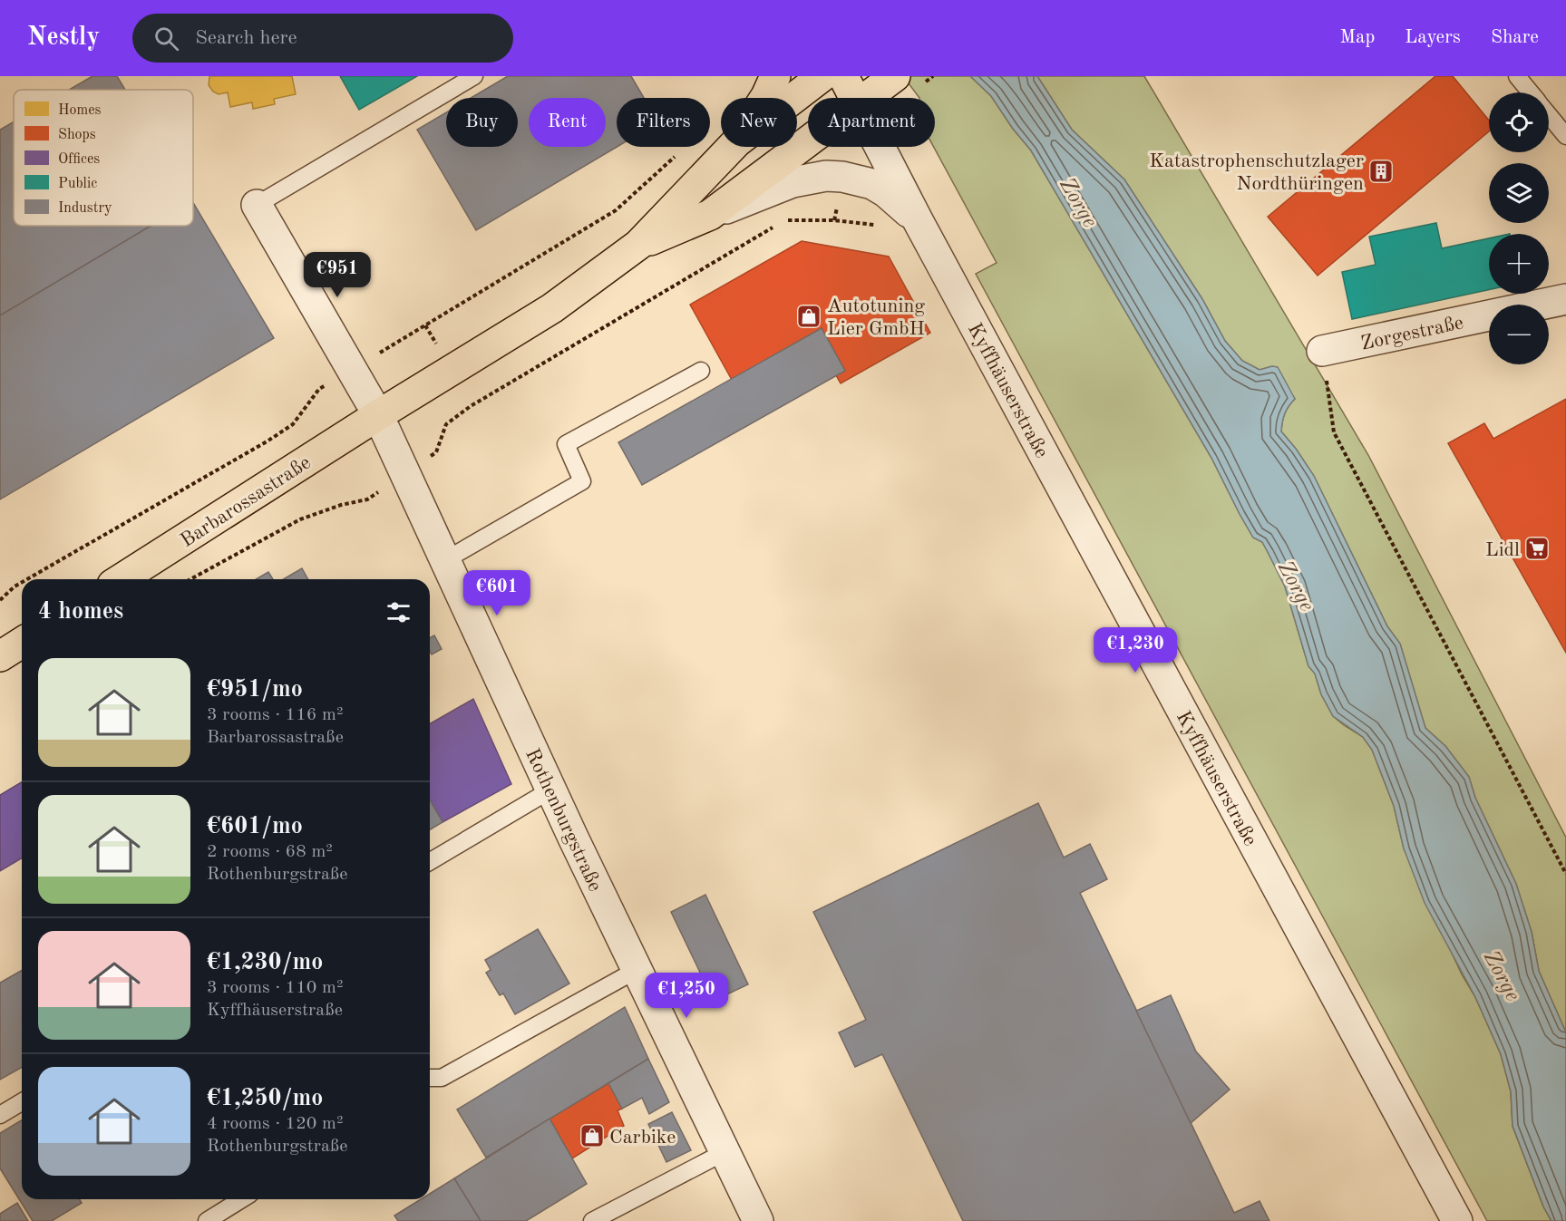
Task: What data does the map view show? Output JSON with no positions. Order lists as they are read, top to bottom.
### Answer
{
  "streets": {
    "main road": ["Barbarossastraße"],
    "street": ["Zorgestraße", "Kyffhäuserstraße", "Rothenburgstraße"]
  },
  "crossings": [
    ["Kyffhäuserstraße", "Barbarossastraße"],
    ["Barbarossastraße", "Rothenburgstraße"]
  ],
  "water": ["Zorge"],
  "places": {
    "building": ["Katastrophenschutzlager Nordthüringen"],
    "shop": ["Autotuning Lier GmbH", "Carbike"],
    "supermarket": ["Lidl"]
  },
  "legend": [
    "Homes",
    "Shops",
    "Offices",
    "Public",
    "Industry"
  ],
  "page": {
    "header": "Nestly",
    "search": "Search here",
    "nav": ["Map", "Layers", "Share"],
    "map_buttons": ["+", "−"],
    "chip": [
      "Buy",
      "Rent",
      "Filters",
      "New",
      "Apartment"
    ],
    "price": [
      "€951",
      "€601",
      "€1,230",
      "€1,250"
    ],
    "heading": "4 homes",
    "list": [
      {
        "name": "€951/mo",
        "note": "3 rooms · 116 m² · Barbarossastraße"
      },
      {
        "name": "€601/mo",
        "note": "2 rooms · 68 m² · Rothenburgstraße"
      },
      {
        "name": "€1,230/mo",
        "note": "3 rooms · 110 m² · Kyffhäuserstraße"
      },
      {
        "name": "€1,250/mo",
        "note": "4 rooms · 120 m² · Rothenburgstraße"
      }
    ]
  }
}
